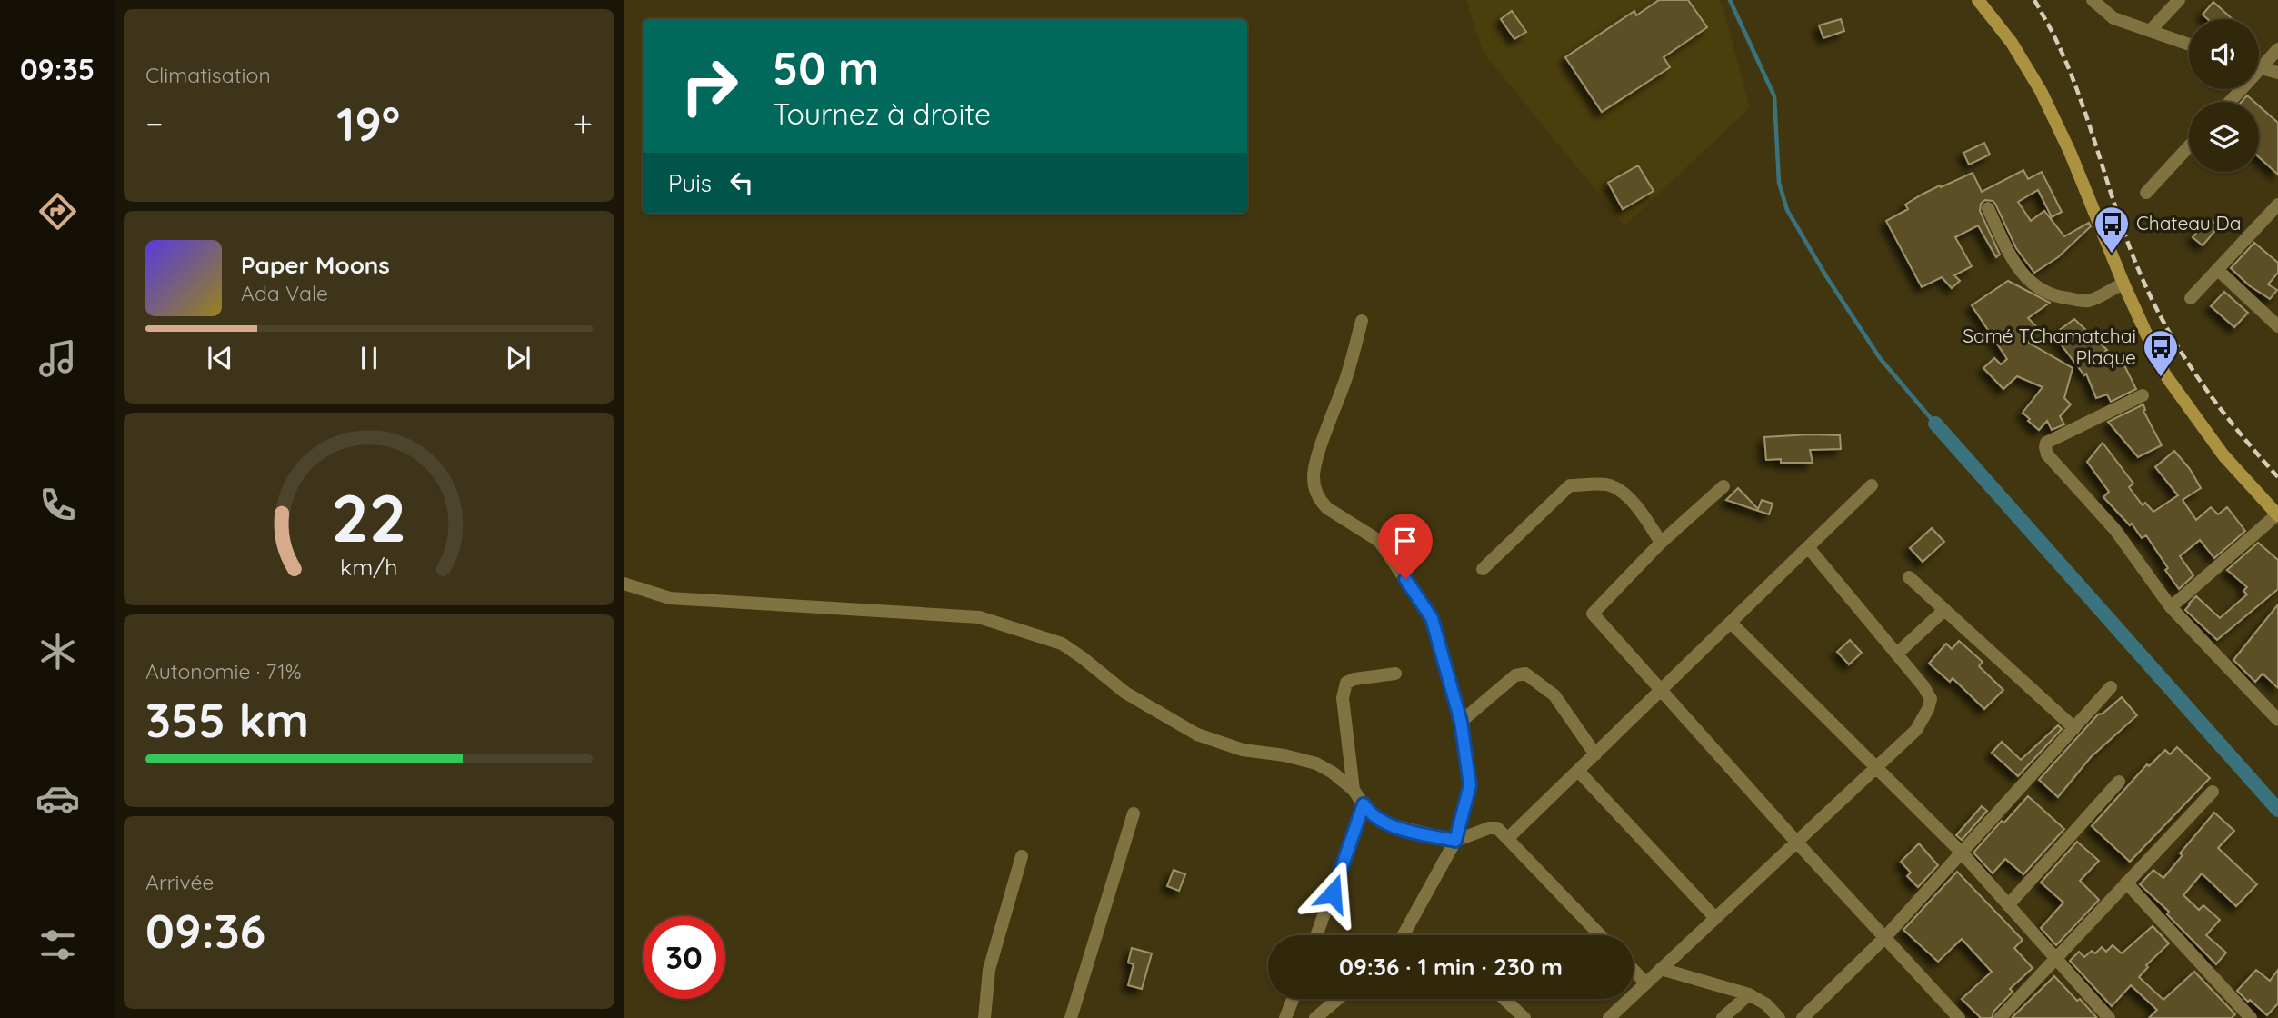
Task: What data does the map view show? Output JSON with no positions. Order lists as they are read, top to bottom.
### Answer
{
  "places": {
    "bus stop": ["Chateau Da", "Samé TChamatchai Plaque"]
  },
  "page": {
    "tabs": "09:35",
    "tile": [
      "Climatisation",
      ["Autonomie · 71%", "355 km"],
      ["Arrivée", "09:36"]
    ],
    "turn": ["50 m", "Tournez à droite"],
    "heat": ["−", "19°", "+"],
    "then": "Puis",
    "song": ["Paper Moons", "Ada Vale"],
    "limit": "30",
    "trip": "09:36 · 1 min · 230 m",
    "gauge": ["22", "km/h"]
  }
}
